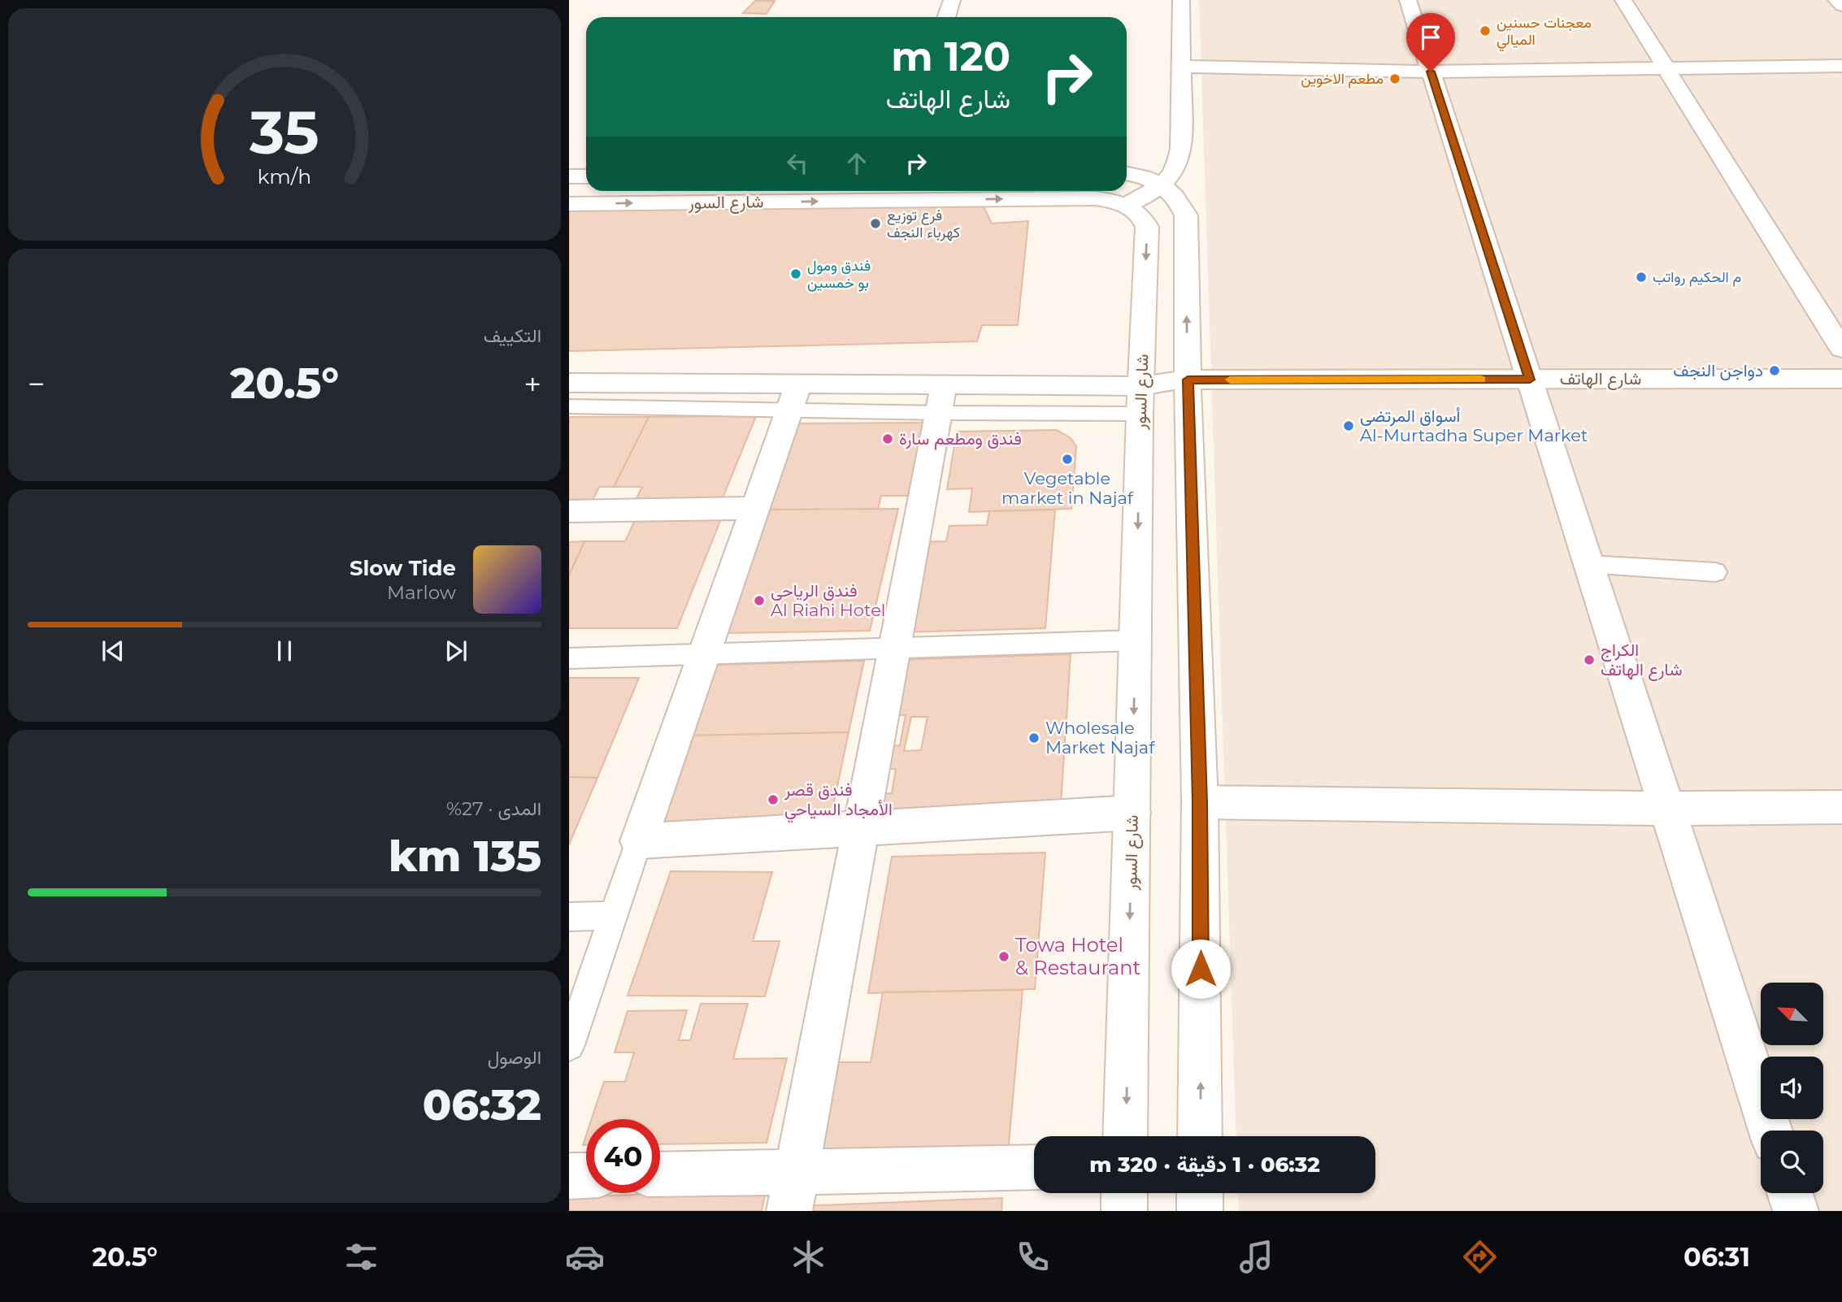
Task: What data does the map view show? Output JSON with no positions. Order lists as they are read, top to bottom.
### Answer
{
  "streets": {
    "street": ["شارع السور", "شارع الهاتف"]
  },
  "crossings": [
    ["شارع السور", "شارع الهاتف"]
  ],
  "places": [
    "معجنات حسنين الميالي",
    "مطعم الاخوين",
    "فرع توزيع كهرباء النجف",
    "فندق ومول بو خمسين",
    "م الحكيم رواتب",
    "دواجن النجف",
    "أسواق المرتضى Al-Murtadha Super Market",
    "فندق ومطعم سارة",
    "Vegetable market in Najaf",
    "فندق الرياحي Al Riahi Hotel",
    "الكراج شارع الهاتف",
    "Wholesale Market Najaf",
    "فندق قصر الأمجاد السياحي",
    "Towa Hotel & Restaurant"
  ],
  "north": "top left",
  "page": {
    "turn": ["120 m", "شارع الهاتف"],
    "tile": [
      "التكييف",
      ["المدى · 27%", "135 km"],
      ["الوصول", "06:32"]
    ],
    "heat": ["−", "20.5°", "+"],
    "song": ["Slow Tide", "Marlow"],
    "limit": "40",
    "trip": "06:32 · 1 دقيقة · 320 m",
    "tabs": ["06:31", "20.5°"],
    "gauge": ["35", "km/h"]
  }
}
